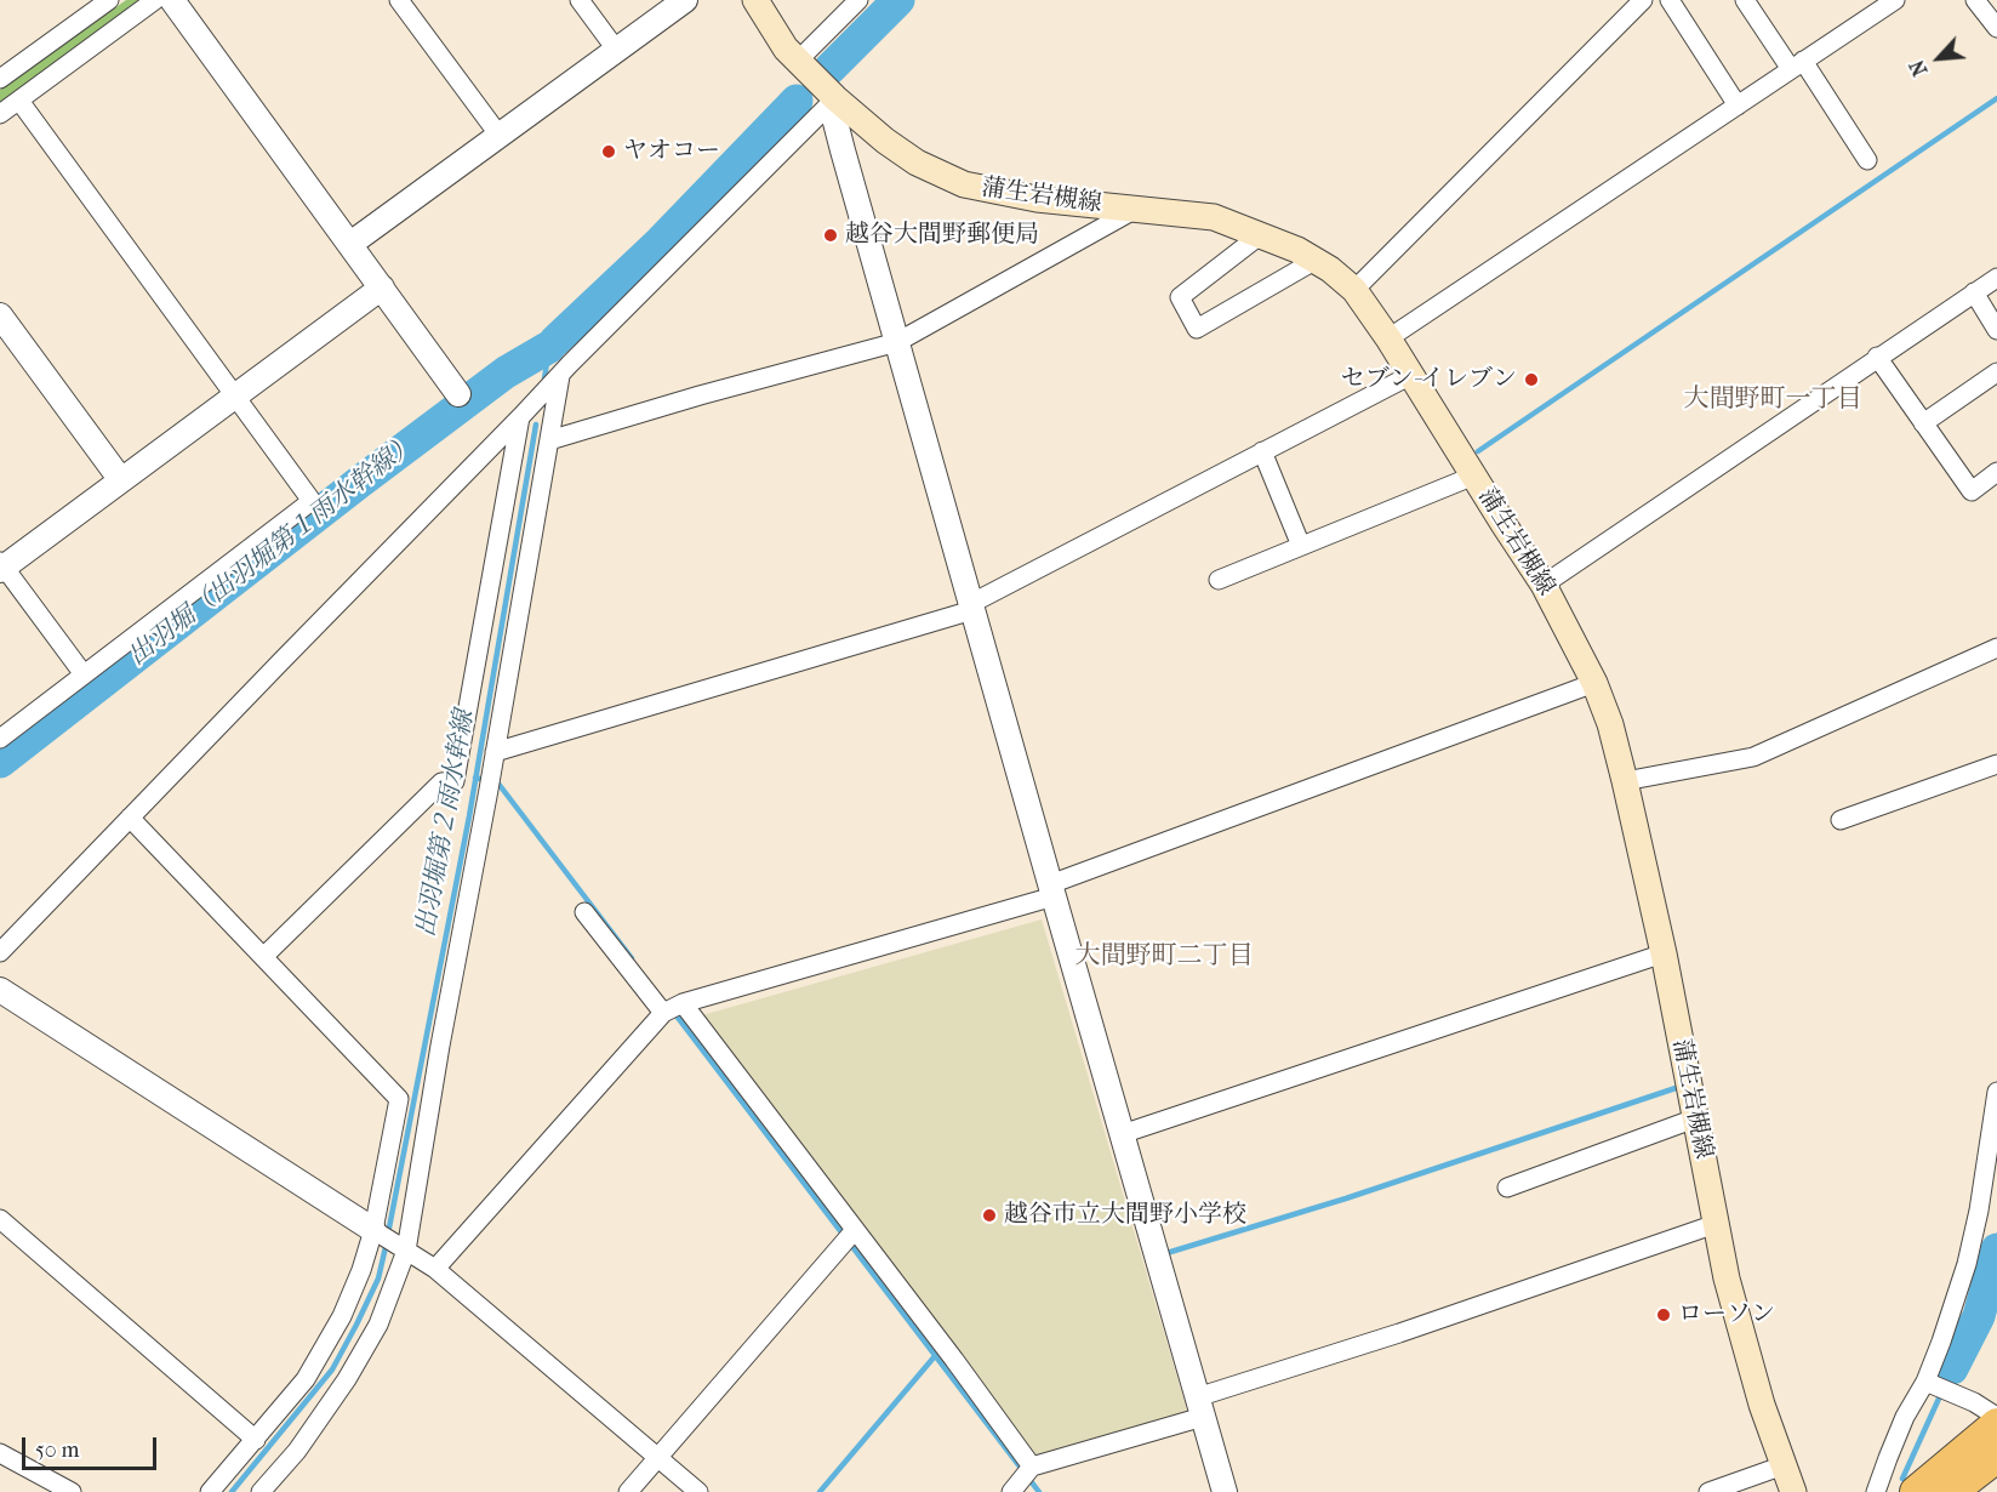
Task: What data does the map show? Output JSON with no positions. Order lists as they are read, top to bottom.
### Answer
{
  "streets": {
    "main road": ["蒲生岩槻線"]
  },
  "districts": ["大間野町一丁目", "大間野町二丁目"],
  "water": ["出羽堀（出羽堀第１雨水幹線）", "出羽堀第２雨水幹線"],
  "places": [
    "ヤオコー",
    "越谷大間野郵便局",
    "セブン-イレブン",
    "越谷市立大間野小学校",
    "ローソン"
  ],
  "scale_bar": "50 m",
  "north": "bottom left"
}
